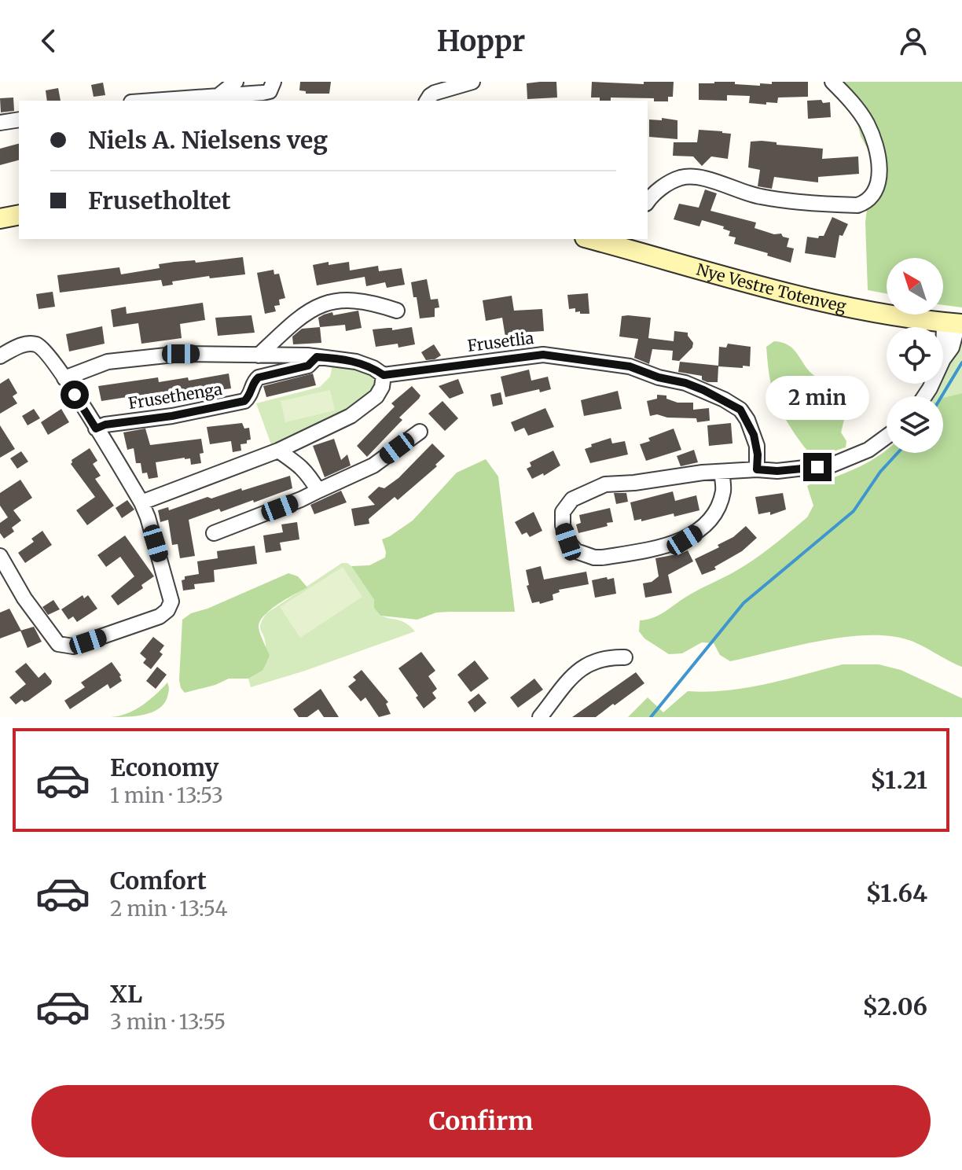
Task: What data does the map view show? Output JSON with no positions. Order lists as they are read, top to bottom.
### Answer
{
  "streets": {
    "main road": ["Nye Vestre Totenveg"],
    "street": ["Frusetlia", "Frusethenga"]
  },
  "north": "top left",
  "page": {
    "header": "Hoppr",
    "banner": ["Niels A. Nielsens veg", "Frusetholtet"],
    "bubble": "2 min",
    "list": [
      {
        "name": "Economy",
        "note": "1 min · 13:53",
        "value": "$1.21"
      },
      {
        "name": "Comfort",
        "note": "2 min · 13:54",
        "value": "$1.64"
      },
      {
        "name": "XL",
        "note": "3 min · 13:55",
        "value": "$2.06"
      }
    ],
    "buttons": "Confirm"
  }
}
